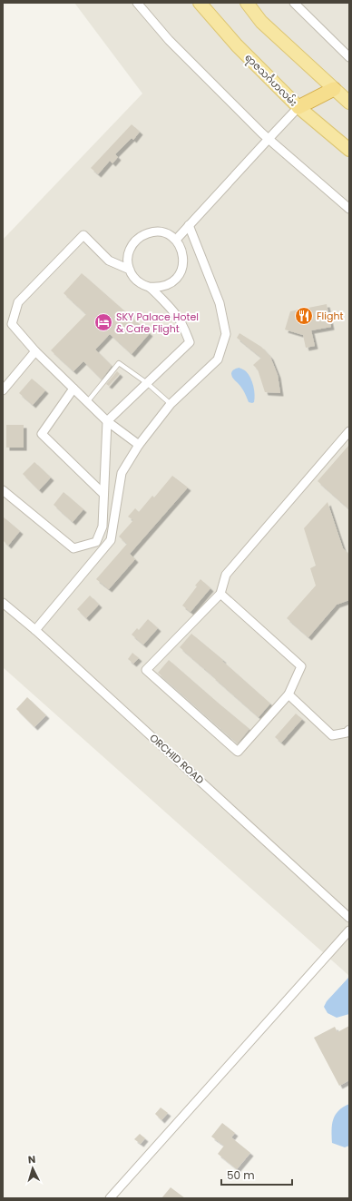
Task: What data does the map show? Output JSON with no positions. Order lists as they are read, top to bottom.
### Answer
{
  "streets": {
    "main road": ["ရာဇသင်္ဂဟလမ်း"],
    "street": ["ORCHID ROAD"]
  },
  "places": {
    "restaurant": ["Flight"],
    "hotel": ["SKY Palace Hotel & Cafe Flight"]
  },
  "scale_bar": "50 m",
  "north": "top"
}
